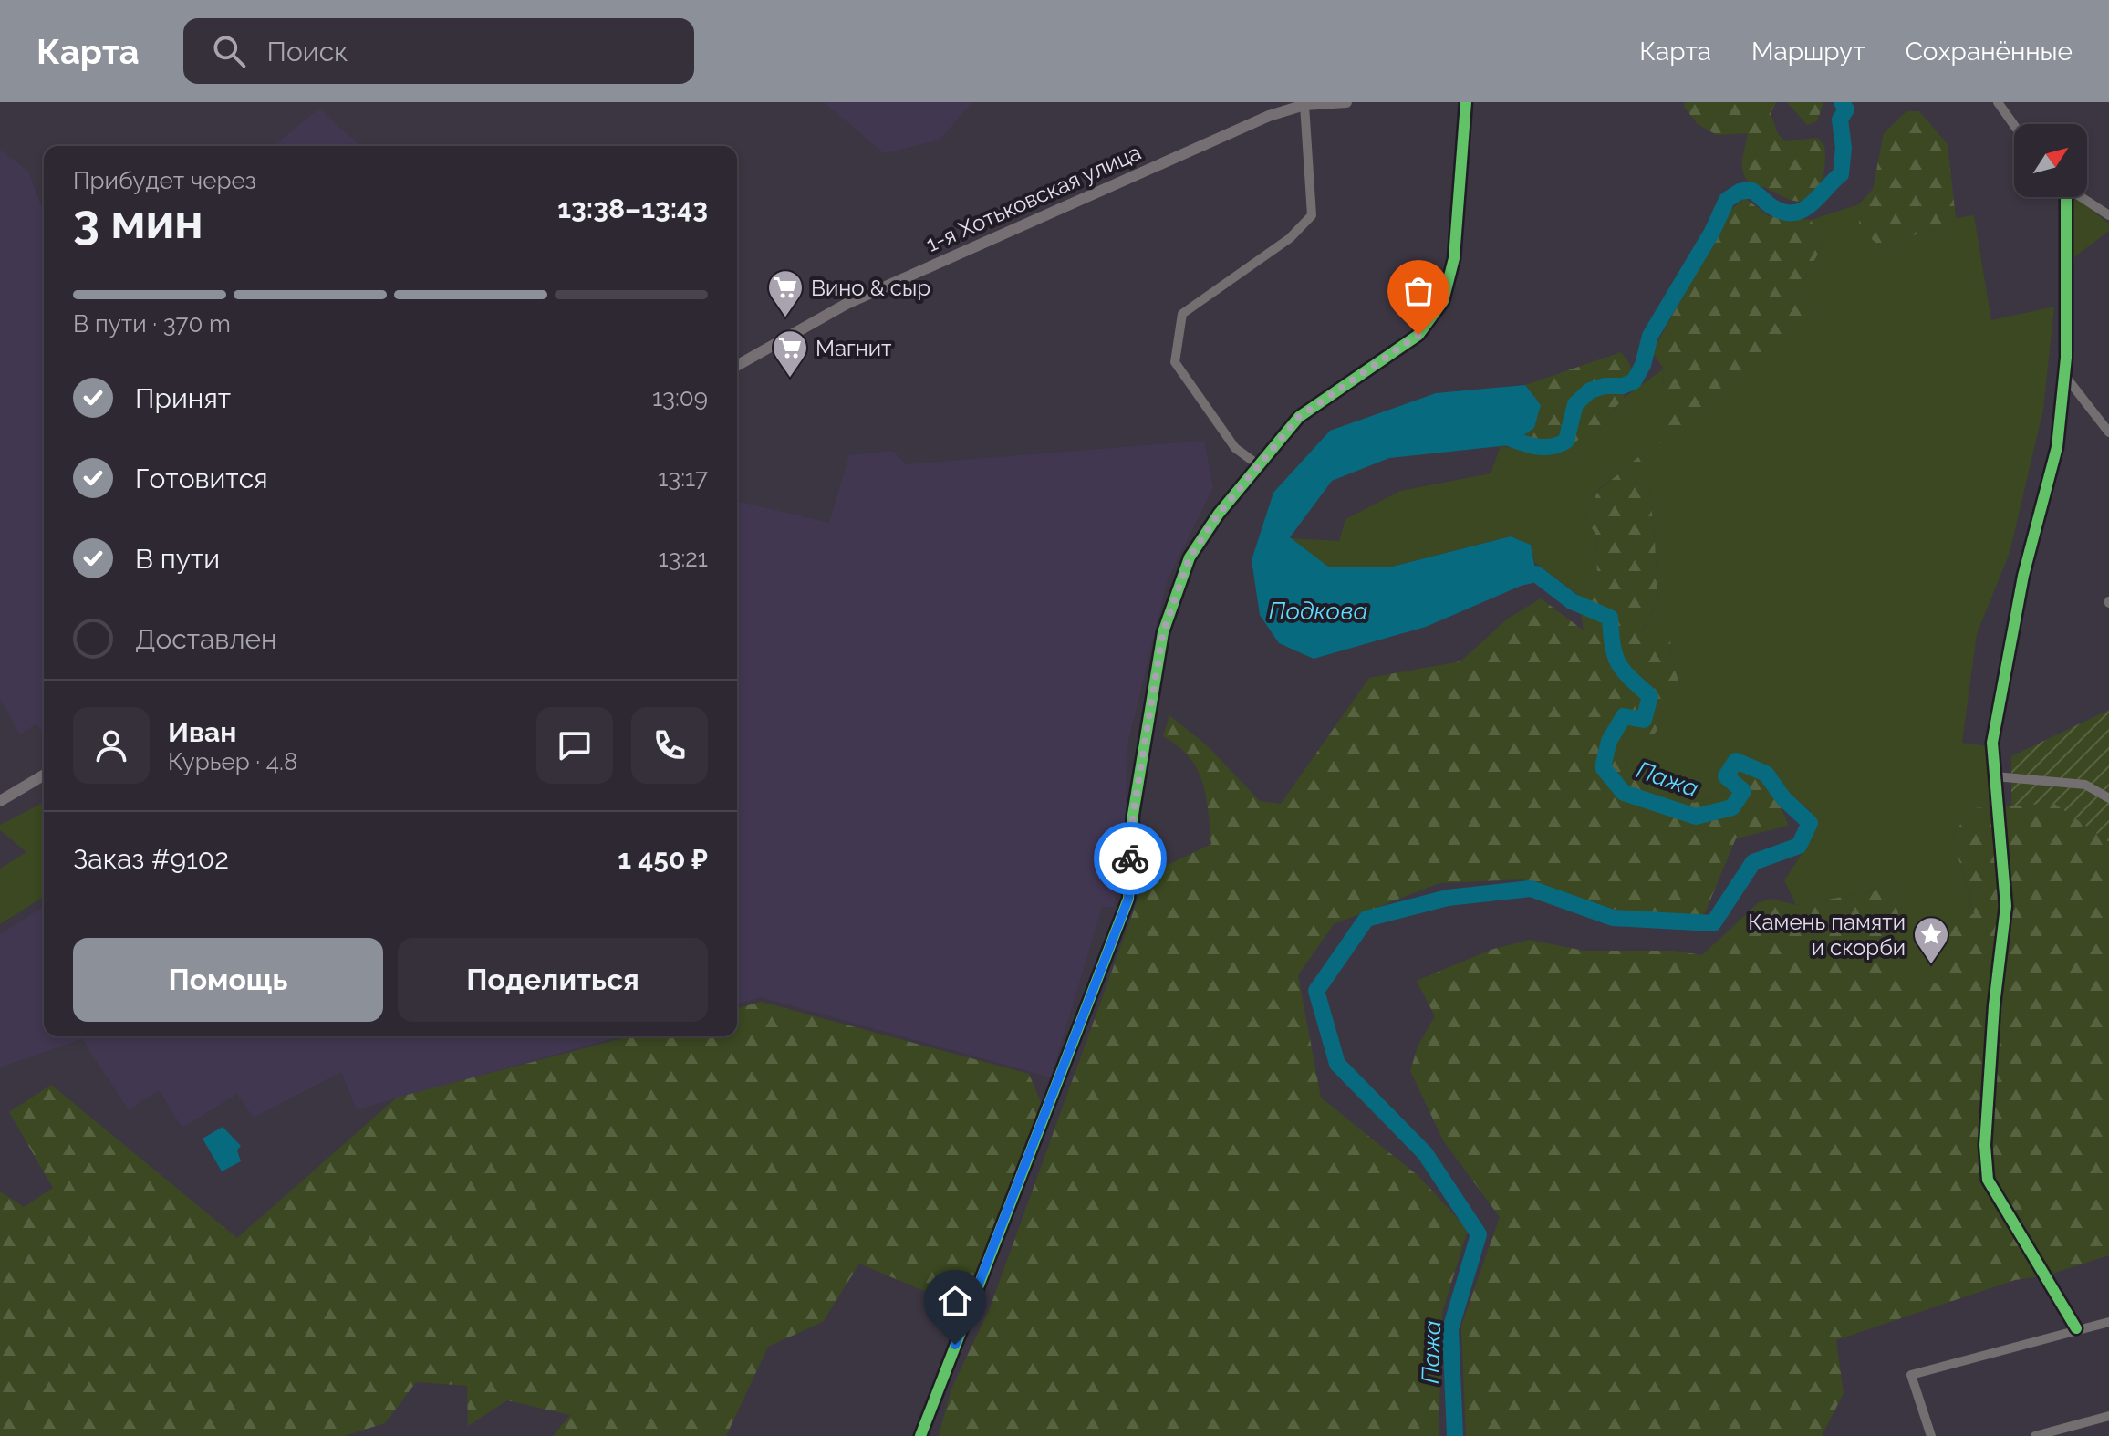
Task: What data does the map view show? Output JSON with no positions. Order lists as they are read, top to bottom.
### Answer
{
  "streets": {
    "main road": ["1-я Хотьковская улица"]
  },
  "water": ["Подкова", "Пажа"],
  "places": {
    "supermarket": ["Вино & сыр", "Магнит"],
    "place": ["Камень памяти и скорби"]
  },
  "north": "top right",
  "page": {
    "header": "Карта",
    "search": "Поиск",
    "nav": ["Карта", "Маршрут", "Сохранённые"],
    "heading": ["3 мин", "Прибудет через", "13:38–13:43"],
    "panel": [
      "Иван",
      "Курьер · 4.8",
      "Заказ #9102",
      "1 450 ₽"
    ],
    "bar": "В пути · 370 m",
    "list": [
      ["Принят", "13:09"],
      ["Готовится", "13:17"],
      ["В пути", "13:21"],
      "Доставлен"
    ],
    "buttons": ["Помощь", "Поделиться"]
  }
}
